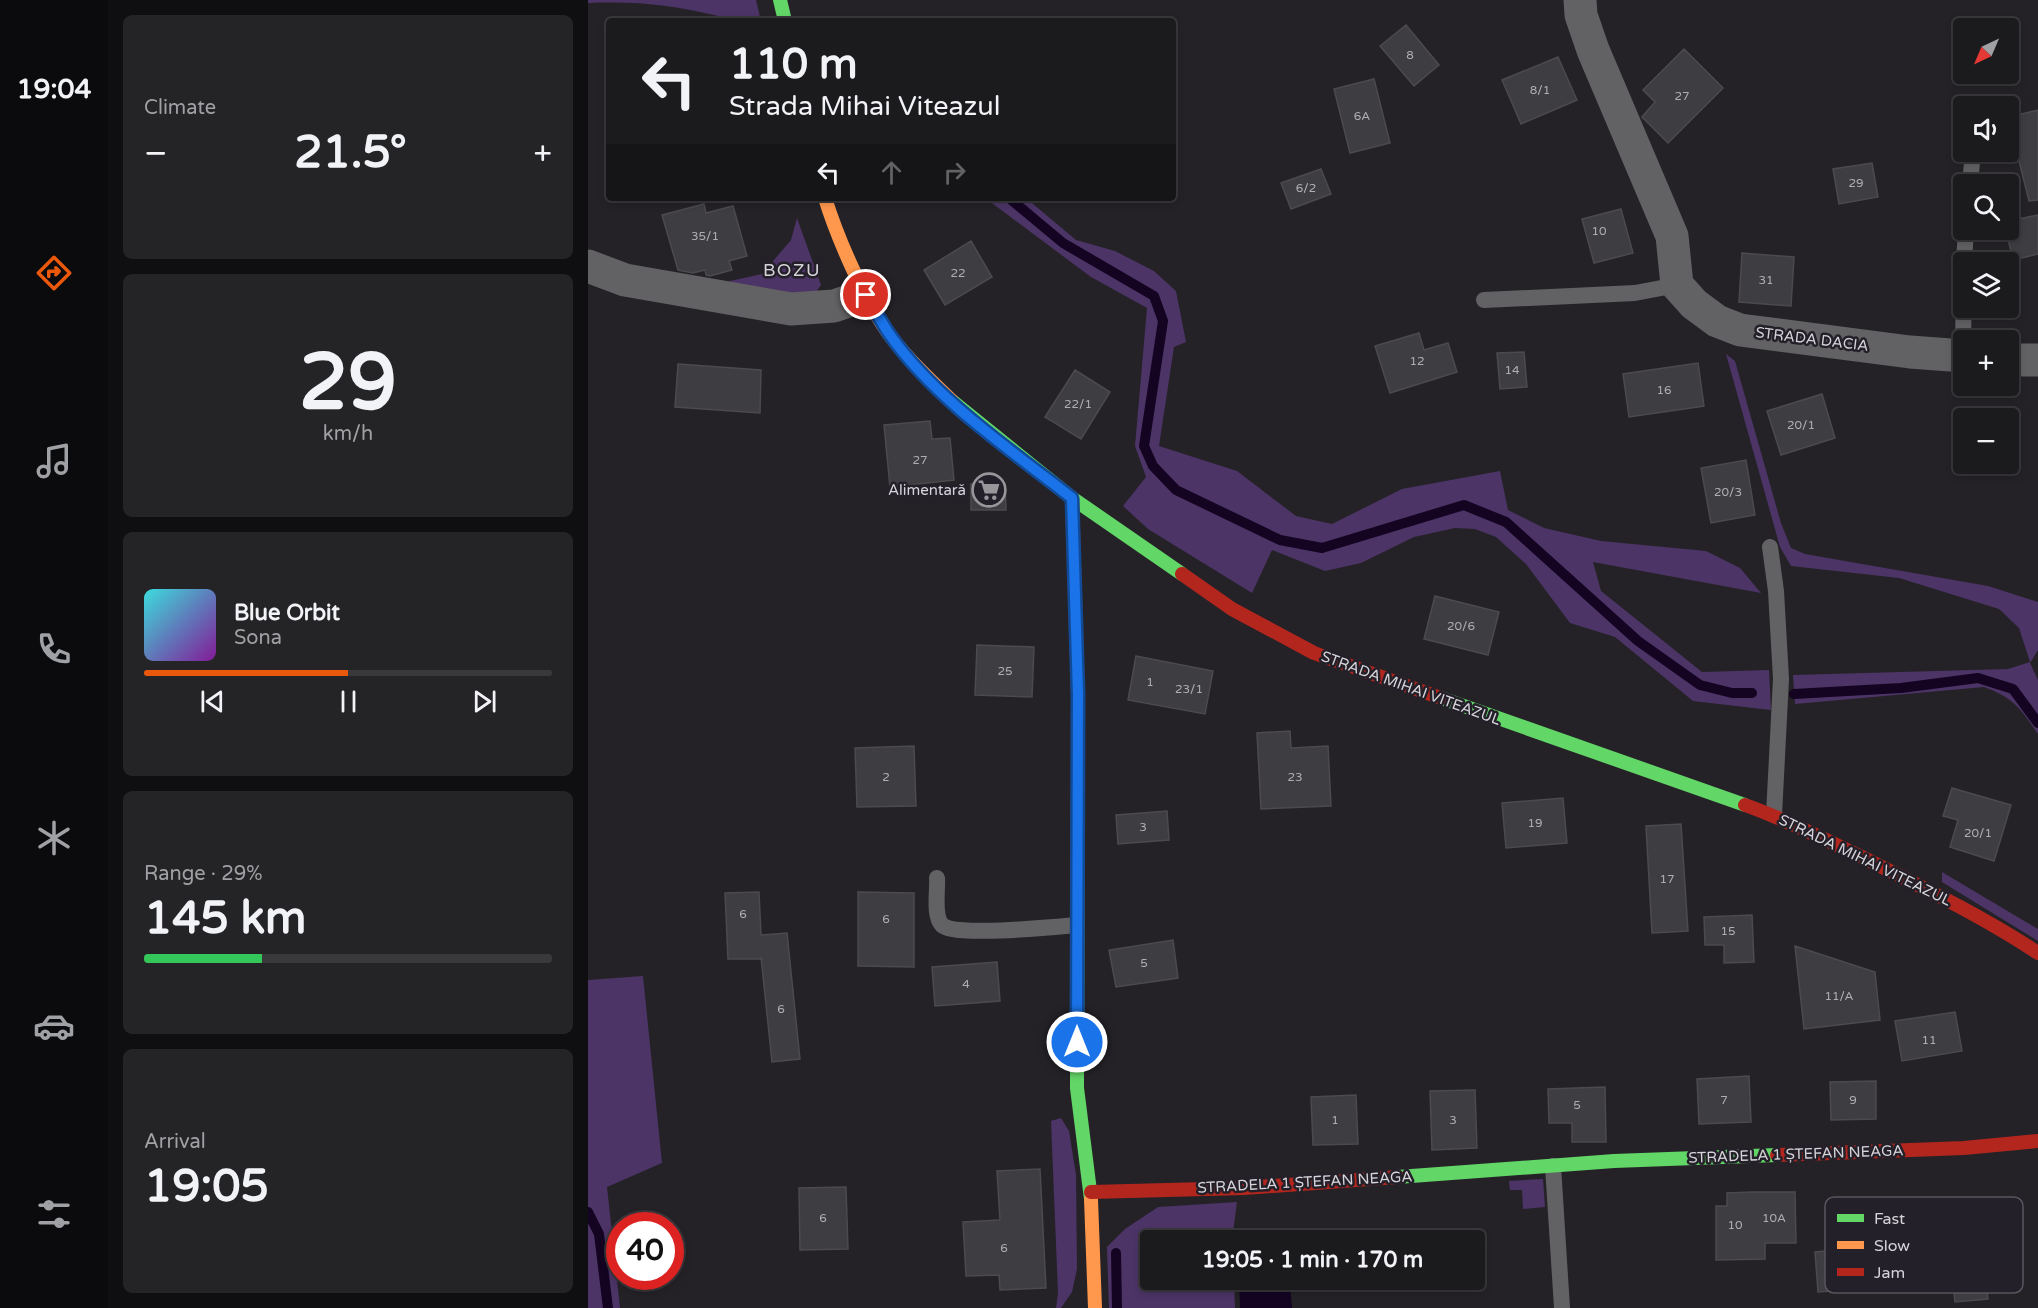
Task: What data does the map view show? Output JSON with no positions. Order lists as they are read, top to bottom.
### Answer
{
  "streets": {
    "street": ["STRADA DACIA", "STRADA MIHAI VITEAZUL", "STRADELA 1 ȘTEFAN NEAGA"]
  },
  "districts": ["BOZU"],
  "places": {
    "supermarket": ["Alimentară"]
  },
  "house_numbers": [
    "8",
    "8/1",
    "27",
    "6A",
    "29",
    "6/2",
    "10",
    "35/1",
    "22",
    "31",
    "12",
    "14",
    "16",
    "22/1",
    "20/1",
    "27",
    "20/3",
    "20/6",
    "25",
    "1",
    "23/1",
    "2",
    "23",
    "19",
    "3",
    "20/1",
    "17",
    "6",
    "6",
    "15",
    "5",
    "4",
    "11/A",
    "6",
    "11",
    "7",
    "9",
    "5",
    "1",
    "3",
    "6",
    "10A",
    "10",
    "6"
  ],
  "legend": ["Fast", "Slow", "Jam"],
  "north": "bottom left",
  "page": {
    "tabs": "19:04",
    "tile": [
      "Climate",
      ["29", "km/h"],
      ["Range · 29%", "145 km"],
      ["Arrival", "19:05"]
    ],
    "map_buttons": ["+", "−"],
    "turn": ["110 m", "Strada Mihai Viteazul"],
    "heat": ["−", "21.5°", "+"],
    "song": ["Blue Orbit", "Sona"],
    "limit": "40",
    "trip": "19:05 · 1 min · 170 m"
  }
}
